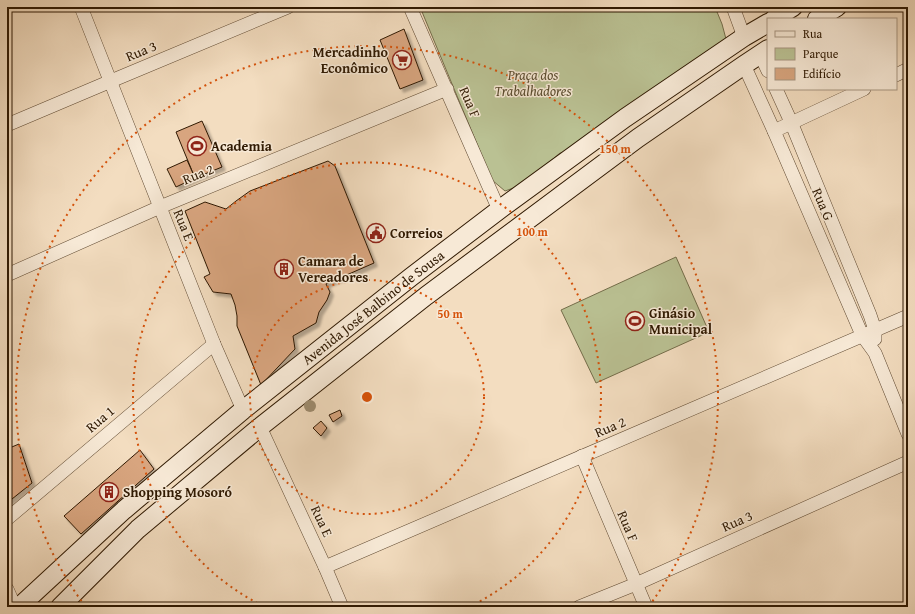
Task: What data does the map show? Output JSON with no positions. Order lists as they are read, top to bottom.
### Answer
{
  "streets": {
    "main road": ["Avenida José Balbino de Sousa"],
    "street": [
      "Rua 3",
      "Rua F",
      "Rua 2",
      "Rua G",
      "Rua E",
      "Rua 1"
    ]
  },
  "crossings": [
    ["Rua 3", "Rua F"],
    ["Rua 3", "Rua E"],
    ["Rua F", "Rua 2"],
    ["Rua F", "Avenida José Balbino de Sousa"],
    ["Rua 2", "Rua G"],
    ["Rua 2", "Rua E"],
    ["Rua G", "Avenida José Balbino de Sousa"],
    ["Rua E", "Avenida José Balbino de Sousa"],
    ["Rua E", "Rua 1"]
  ],
  "parks": ["Praça dos Trabalhadores"],
  "places": {
    "supermarket": ["Mercadinho Econômico"],
    "sports": ["Academia", "Ginásio Municipal"],
    "public building": ["Correios"],
    "building": ["Camara de Vereadores", "Shopping Mosoró"]
  },
  "legend": ["Rua", "Parque", "Edifício"],
  "rings": ["150 m", "100 m", "50 m"]
}
